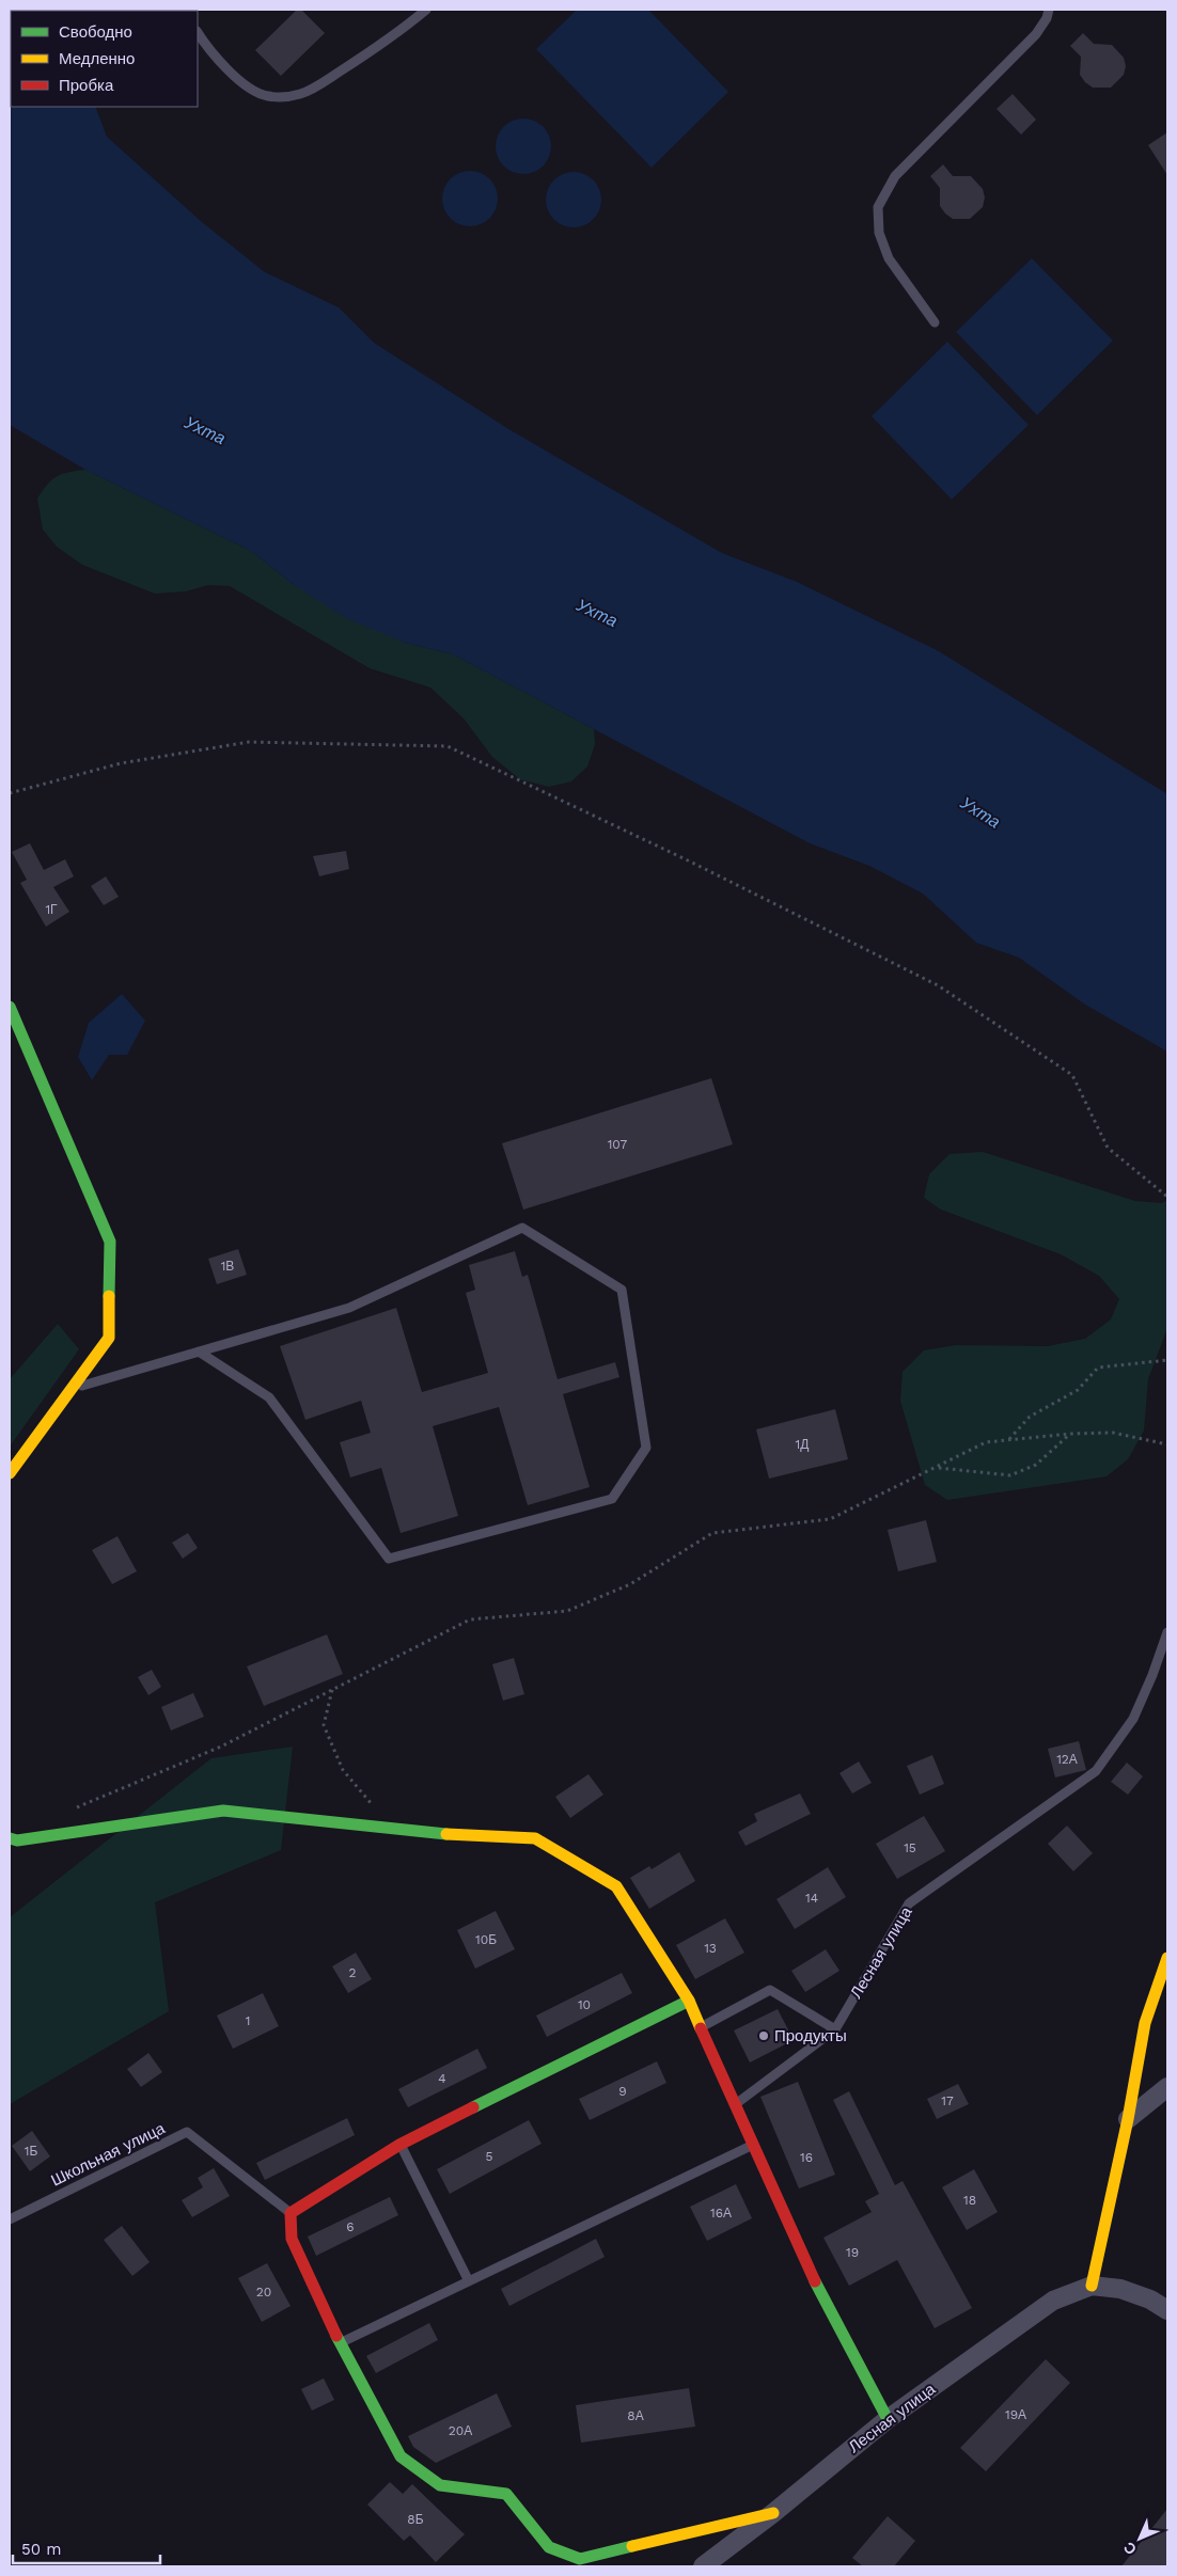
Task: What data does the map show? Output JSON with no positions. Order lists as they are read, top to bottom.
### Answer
{
  "streets": {
    "street": ["Лесная улица"],
    "lane": ["Школьная улица"]
  },
  "water": ["Ухта"],
  "places": ["Продукты"],
  "house_numbers": [
    "1Г",
    "107",
    "1В",
    "1Д",
    "12А",
    "15",
    "14",
    "10Б",
    "13",
    "2",
    "10",
    "1",
    "4",
    "9",
    "17",
    "1Б",
    "5",
    "16",
    "18",
    "16А",
    "6",
    "19",
    "20",
    "19А",
    "8А",
    "20А",
    "8Б"
  ],
  "legend": ["Свободно", "Медленно", "Пробка"],
  "scale_bar": "50 m",
  "north": "bottom left"
}
